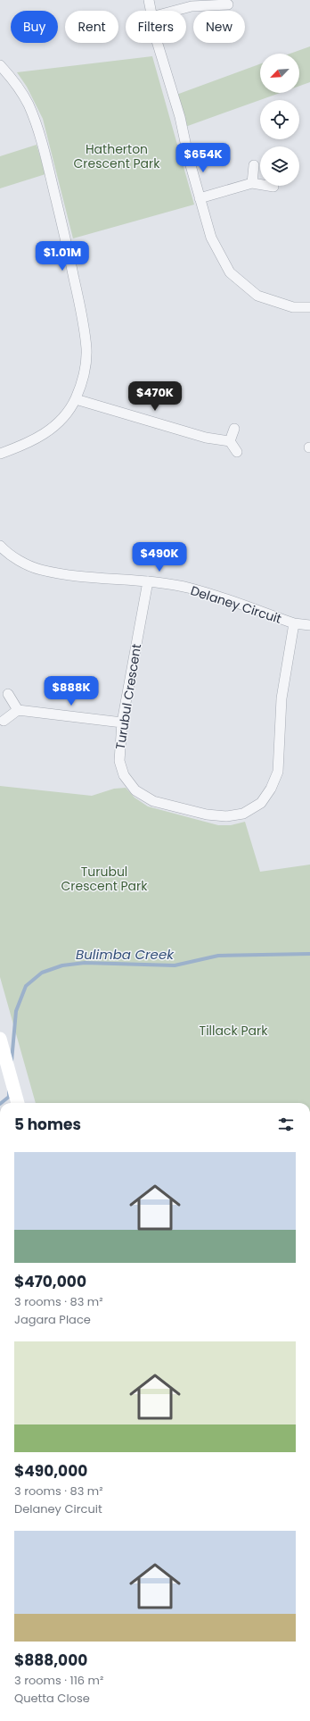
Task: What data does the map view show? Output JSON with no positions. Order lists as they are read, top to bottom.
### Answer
{
  "streets": {
    "street": ["Delaney Circuit", "Turubul Crescent"]
  },
  "crossings": [
    ["Delaney Circuit", "Turubul Crescent"]
  ],
  "water": ["Bulimba Creek"],
  "parks": ["Hatherton Crescent Park", "Turubul Crescent Park", "Tillack Park"],
  "north": "bottom left",
  "page": {
    "chip": [
      "Buy",
      "Rent",
      "Filters",
      "New"
    ],
    "price": [
      "$654K",
      "$1.01M",
      "$470K",
      "$490K",
      "$888K"
    ],
    "heading": "5 homes",
    "list": [
      {
        "name": "$470,000",
        "note": "3 rooms · 83 m² · Jagara Place"
      },
      {
        "name": "$490,000",
        "note": "3 rooms · 83 m² · Delaney Circuit"
      },
      {
        "name": "$888,000",
        "note": "3 rooms · 116 m² · Quetta Close"
      }
    ]
  }
}
